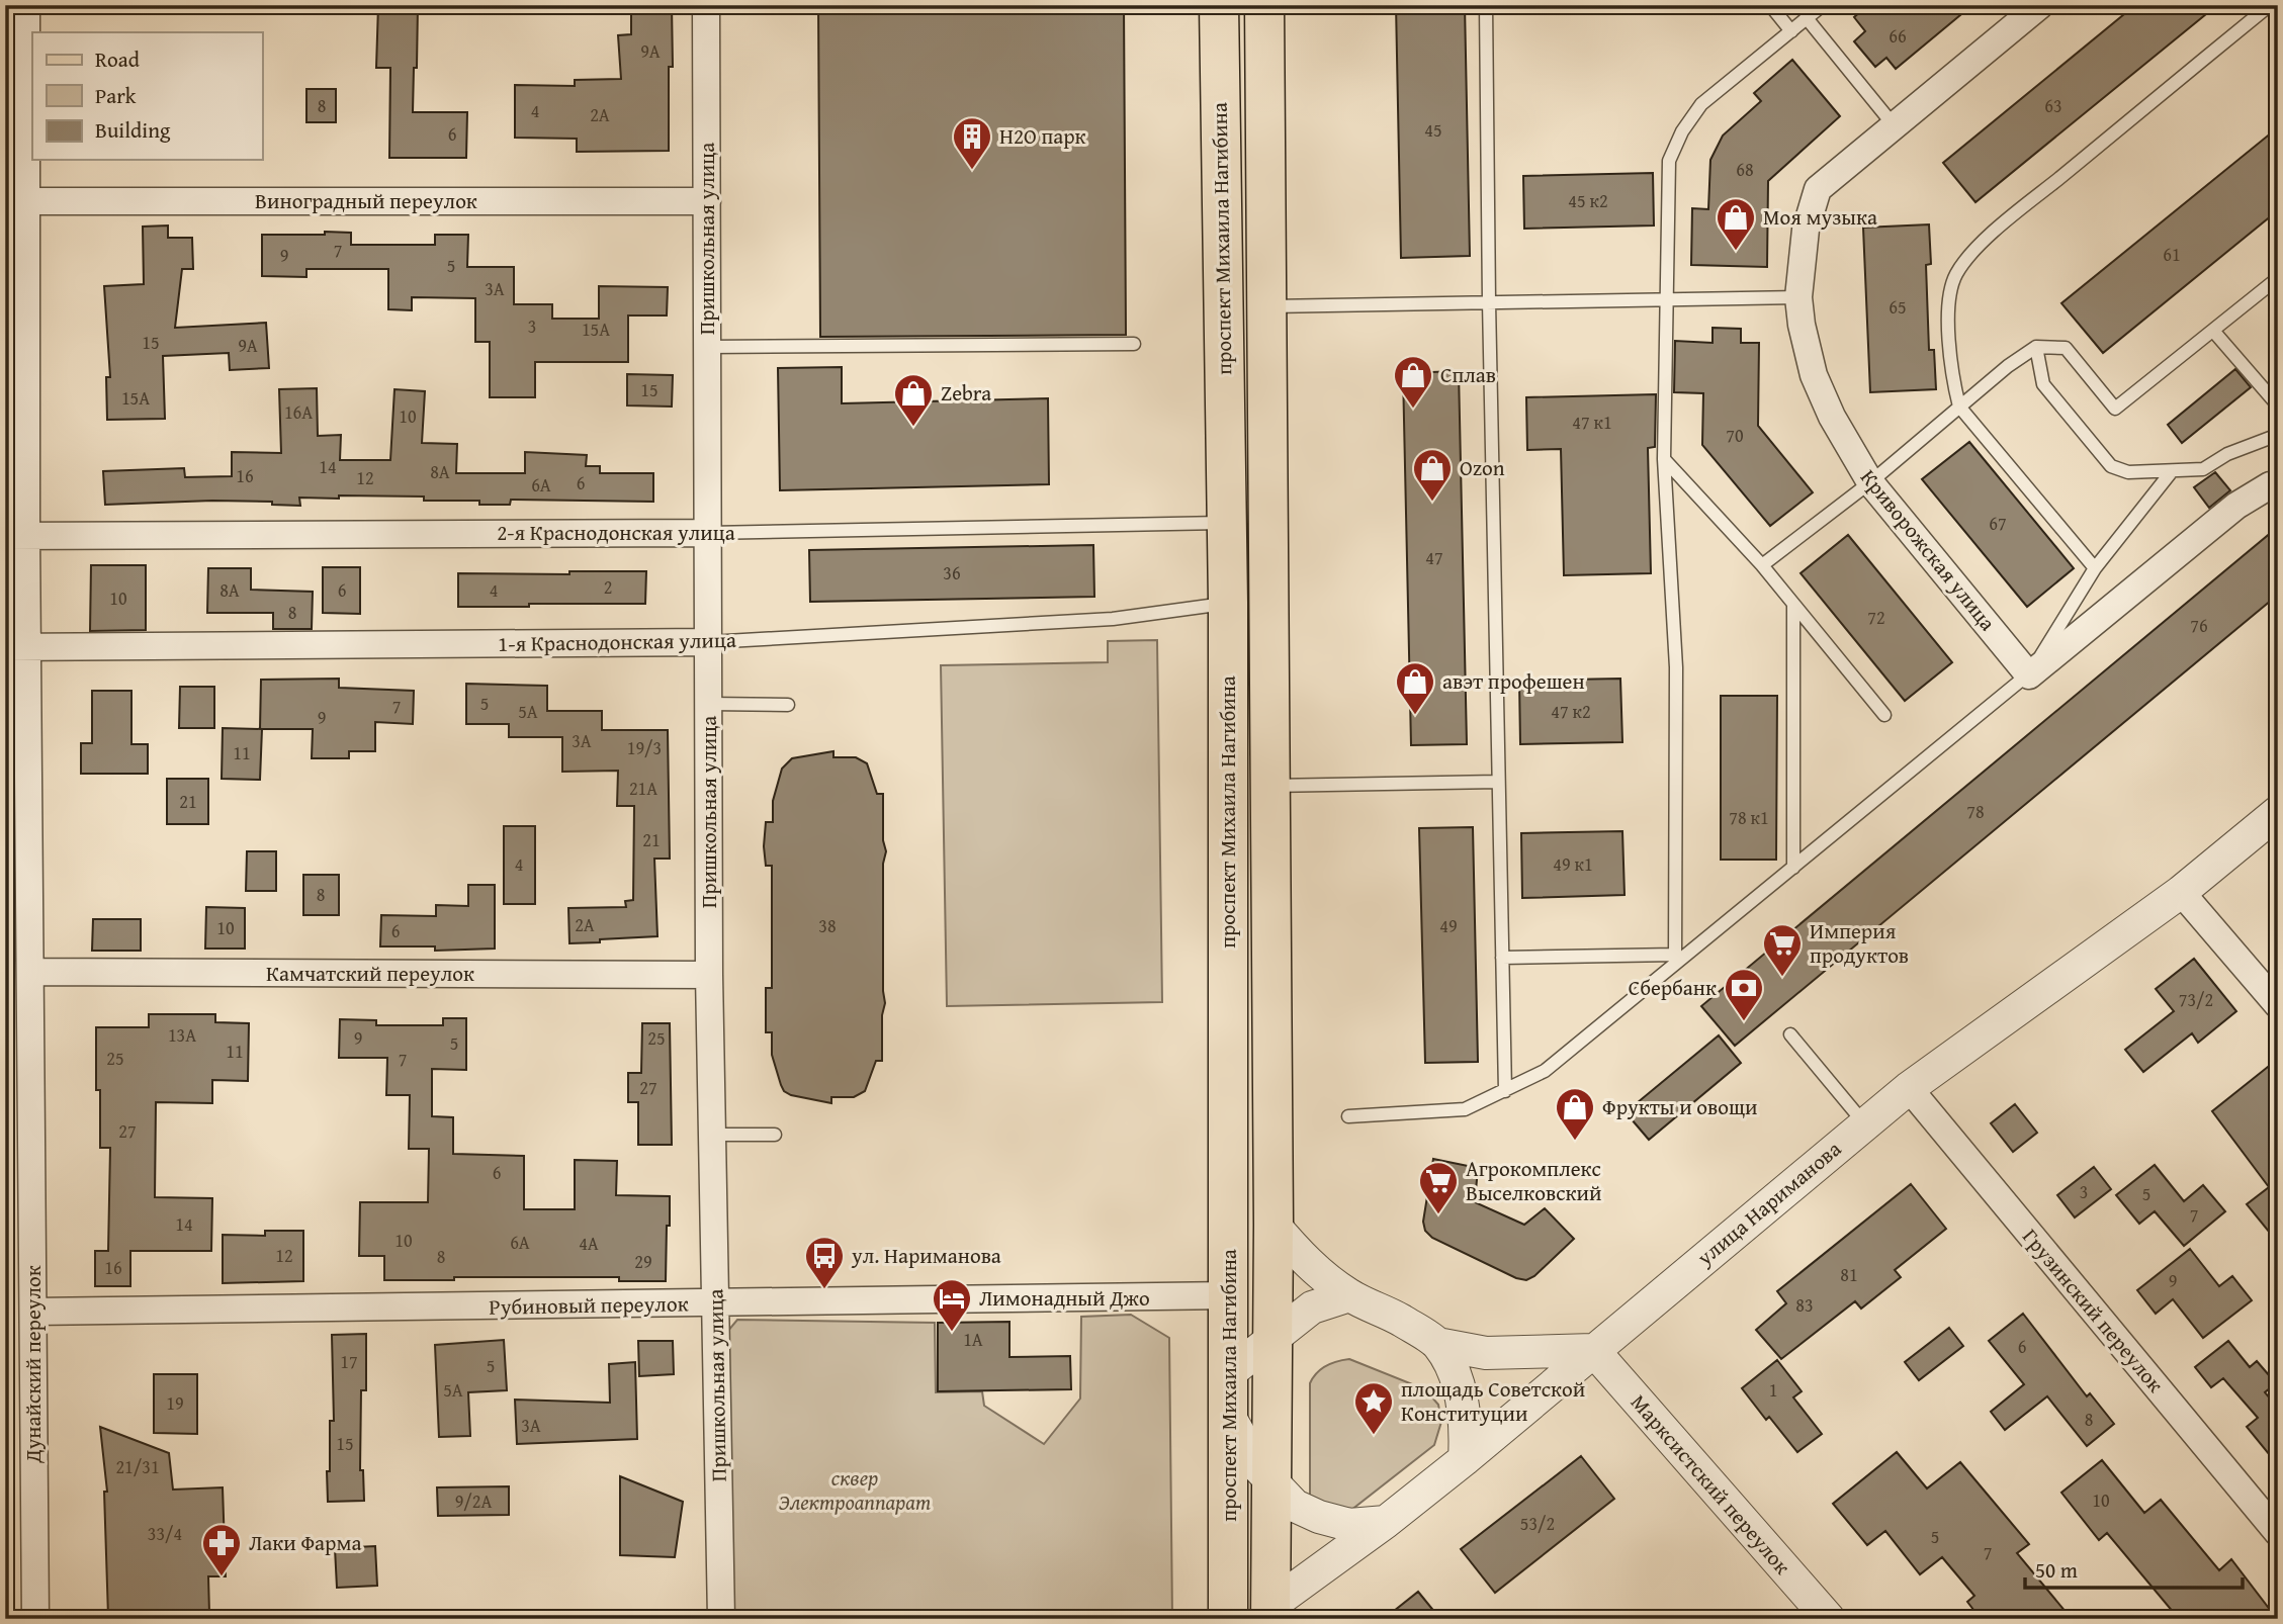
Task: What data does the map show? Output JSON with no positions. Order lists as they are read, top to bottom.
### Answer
{
  "streets": {
    "main road": ["проспект Михаила Нагибина"],
    "street": [
      "Виноградный переулок",
      "Пришкольная улица",
      "2-я Краснодонская улица",
      "Криворожская улица",
      "1-я Краснодонская улица",
      "Камчатский переулок",
      "улица Нариманова",
      "Рубиновый переулок",
      "Грузинский переулок",
      "Дунайский переулок",
      "Марксистский переулок"
    ]
  },
  "crossings": [
    ["Виноградный переулок", "Пришкольная улица"],
    ["Виноградный переулок", "Дунайский переулок"],
    ["Пришкольная улица", "2-я Краснодонская улица"],
    ["Пришкольная улица", "1-я Краснодонская улица"],
    ["Пришкольная улица", "Камчатский переулок"],
    ["Пришкольная улица", "Рубиновый переулок"],
    ["проспект Михаила Нагибина", "2-я Краснодонская улица"],
    ["проспект Михаила Нагибина", "1-я Краснодонская улица"],
    ["проспект Михаила Нагибина", "улица Нариманова"],
    ["проспект Михаила Нагибина", "Рубиновый переулок"],
    ["2-я Краснодонская улица", "Дунайский переулок"],
    ["1-я Краснодонская улица", "Дунайский переулок"],
    ["Камчатский переулок", "Дунайский переулок"],
    ["улица Нариманова", "Грузинский переулок"],
    ["улица Нариманова", "Марксистский переулок"],
    ["Рубиновый переулок", "Дунайский переулок"]
  ],
  "parks": ["cквер Электроаппарат"],
  "places": {
    "building": ["H2O парк"],
    "shop": [
      "Моя музыка",
      "Сплав",
      "Zebra",
      "Ozon",
      "авэт профешен",
      "Фрукты и овощи"
    ],
    "supermarket": ["Империя продуктов", "Агрокомплекс Выселковский"],
    "bank": ["Сбербанк"],
    "bus stop": ["ул. Нариманова"],
    "hotel": ["Лимонадный Джо"],
    "place": ["площадь Советской Конституции"],
    "pharmacy": ["Лаки Фарма"]
  },
  "house_numbers": [
    "66",
    "9А",
    "8",
    "63",
    "4",
    "2А",
    "45",
    "6",
    "68",
    "45 к2",
    "7",
    "61",
    "9",
    "5",
    "3А",
    "65",
    "3",
    "15А",
    "15",
    "9А",
    "15",
    "15А",
    "16А",
    "10",
    "47 к1",
    "70",
    "14",
    "8А",
    "16",
    "12",
    "6",
    "6А",
    "67",
    "47",
    "36",
    "2",
    "8А",
    "6",
    "4",
    "10",
    "8",
    "72",
    "76",
    "5",
    "7",
    "5А",
    "47 к2",
    "9",
    "3А",
    "19/3",
    "11",
    "21А",
    "21",
    "78",
    "78 к1",
    "21",
    "4",
    "49 к1",
    "8",
    "2А",
    "38",
    "49",
    "10",
    "6",
    "73/2",
    "13А",
    "9",
    "25",
    "5",
    "11",
    "25",
    "7",
    "27",
    "27",
    "6",
    "3",
    "5",
    "7",
    "14",
    "10",
    "6А",
    "4А",
    "12",
    "8",
    "29",
    "16",
    "81",
    "9",
    "83",
    "1А",
    "6",
    "17",
    "5",
    "5А",
    "1",
    "19",
    "8",
    "3А",
    "15",
    "21/31",
    "10",
    "9/2А",
    "53/2",
    "33/4",
    "5",
    "7"
  ],
  "legend": ["Road", "Park", "Building"],
  "scale_bar": "50 m"
}
